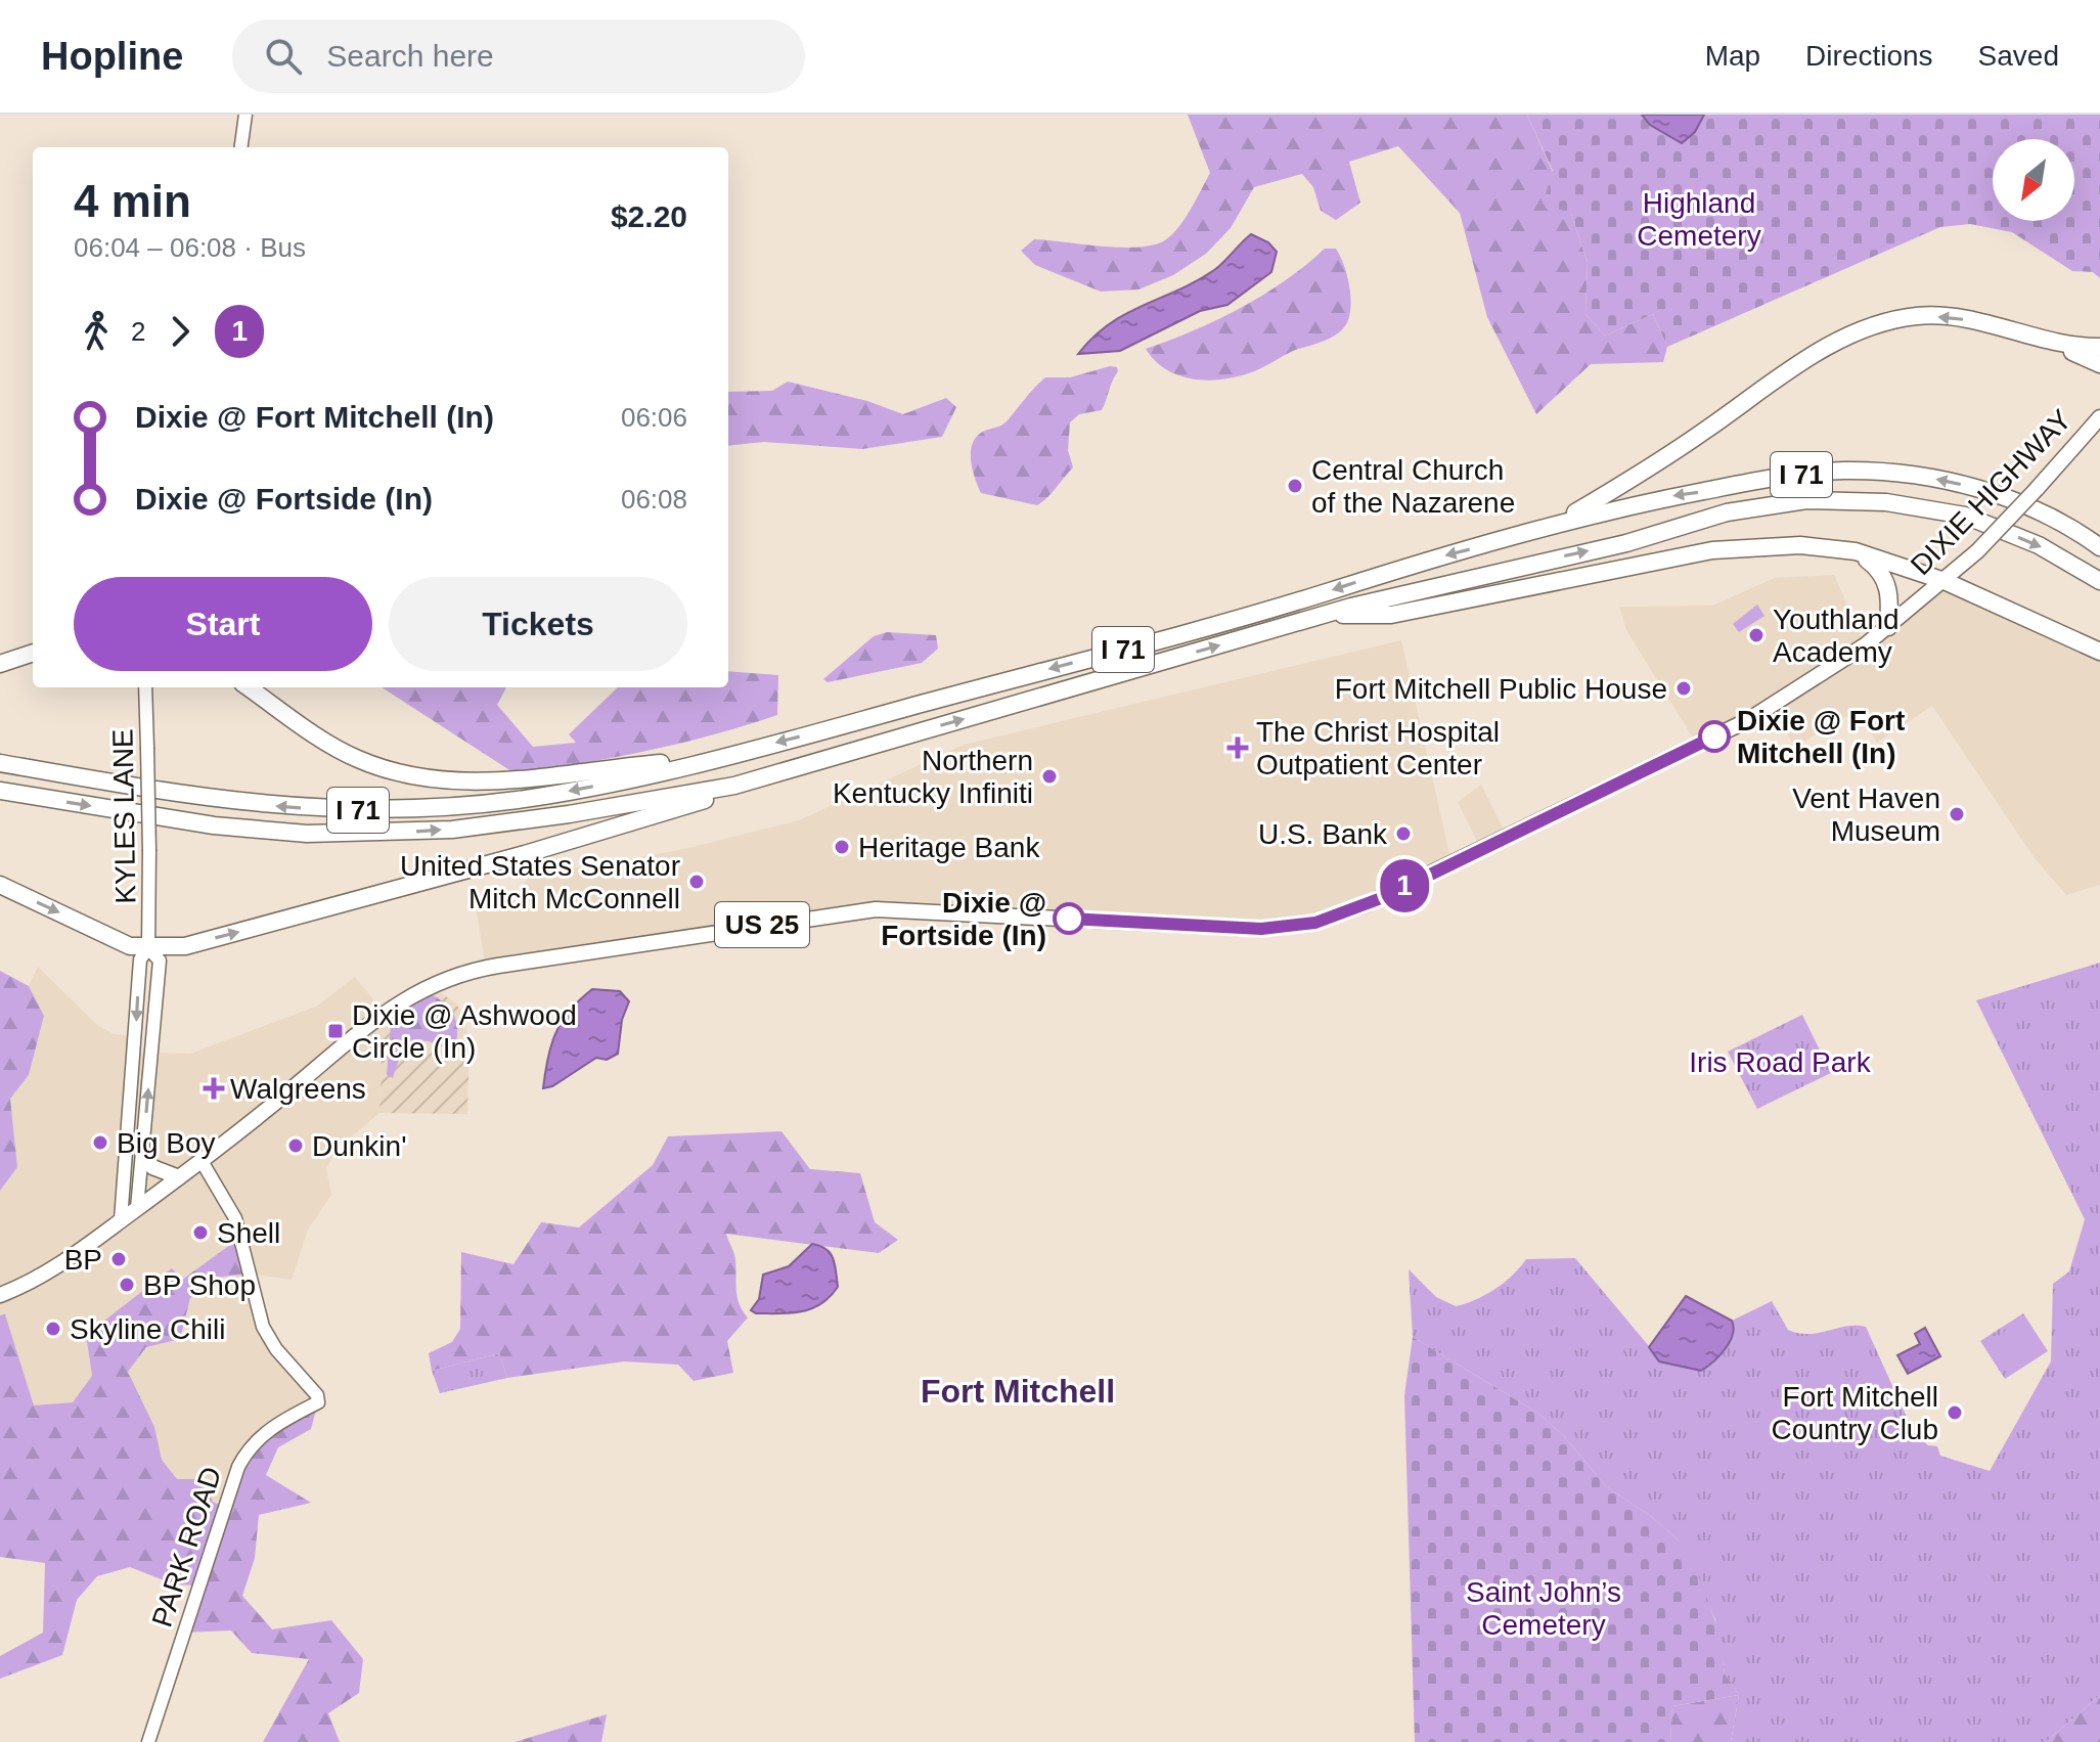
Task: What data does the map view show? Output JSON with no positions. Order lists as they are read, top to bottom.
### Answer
{
  "streets": {
    "highway": ["I 71"],
    "main road": [
      "DIXIE HIGHWAY",
      "KYLES LANE",
      "US 25",
      "PARK ROAD"
    ]
  },
  "crossings": [
    ["DIXIE HIGHWAY", "KYLES LANE"],
    ["DIXIE HIGHWAY", "PARK ROAD"]
  ],
  "districts": ["Fort Mitchell"],
  "parks": ["Highland Cemetery", "Iris Road Park", "Saint John’s Cemetery"],
  "places": {
    "other": [
      "Central Church of the Nazarene",
      "Youthland Academy",
      "Fort Mitchell Public House",
      "Dixie @ Fort Mitchell (In)",
      "Northern Kentucky Infiniti",
      "Vent Haven Museum",
      "U.S. Bank",
      "Heritage Bank",
      "United States Senator Mitch McConnell",
      "Dixie @ Fortside (In)",
      "Big Boy",
      "Dunkin'",
      "Shell",
      "BP",
      "BP Shop",
      "Skyline Chili",
      "Fort Mitchell Country Club"
    ],
    "health": ["The Christ Hospital Outpatient Center", "Walgreens"],
    "transit": ["Dixie @ Ashwood Circle (In)"]
  },
  "lines": ["bus line 1"],
  "north": "bottom left",
  "page": {
    "header": "Hopline",
    "search": "Search here",
    "nav": ["Map", "Directions", "Saved"],
    "on_map": "1",
    "heading": ["4 min", "06:04 – 06:08 · Bus", "$2.20"],
    "legs": ["2", "1"],
    "list": [
      {
        "name": "Dixie @ Fort Mitchell (In)",
        "value": "06:06"
      },
      {
        "name": "Dixie @ Fortside (In)",
        "value": "06:08"
      }
    ],
    "buttons": ["Start", "Tickets"]
  }
}
